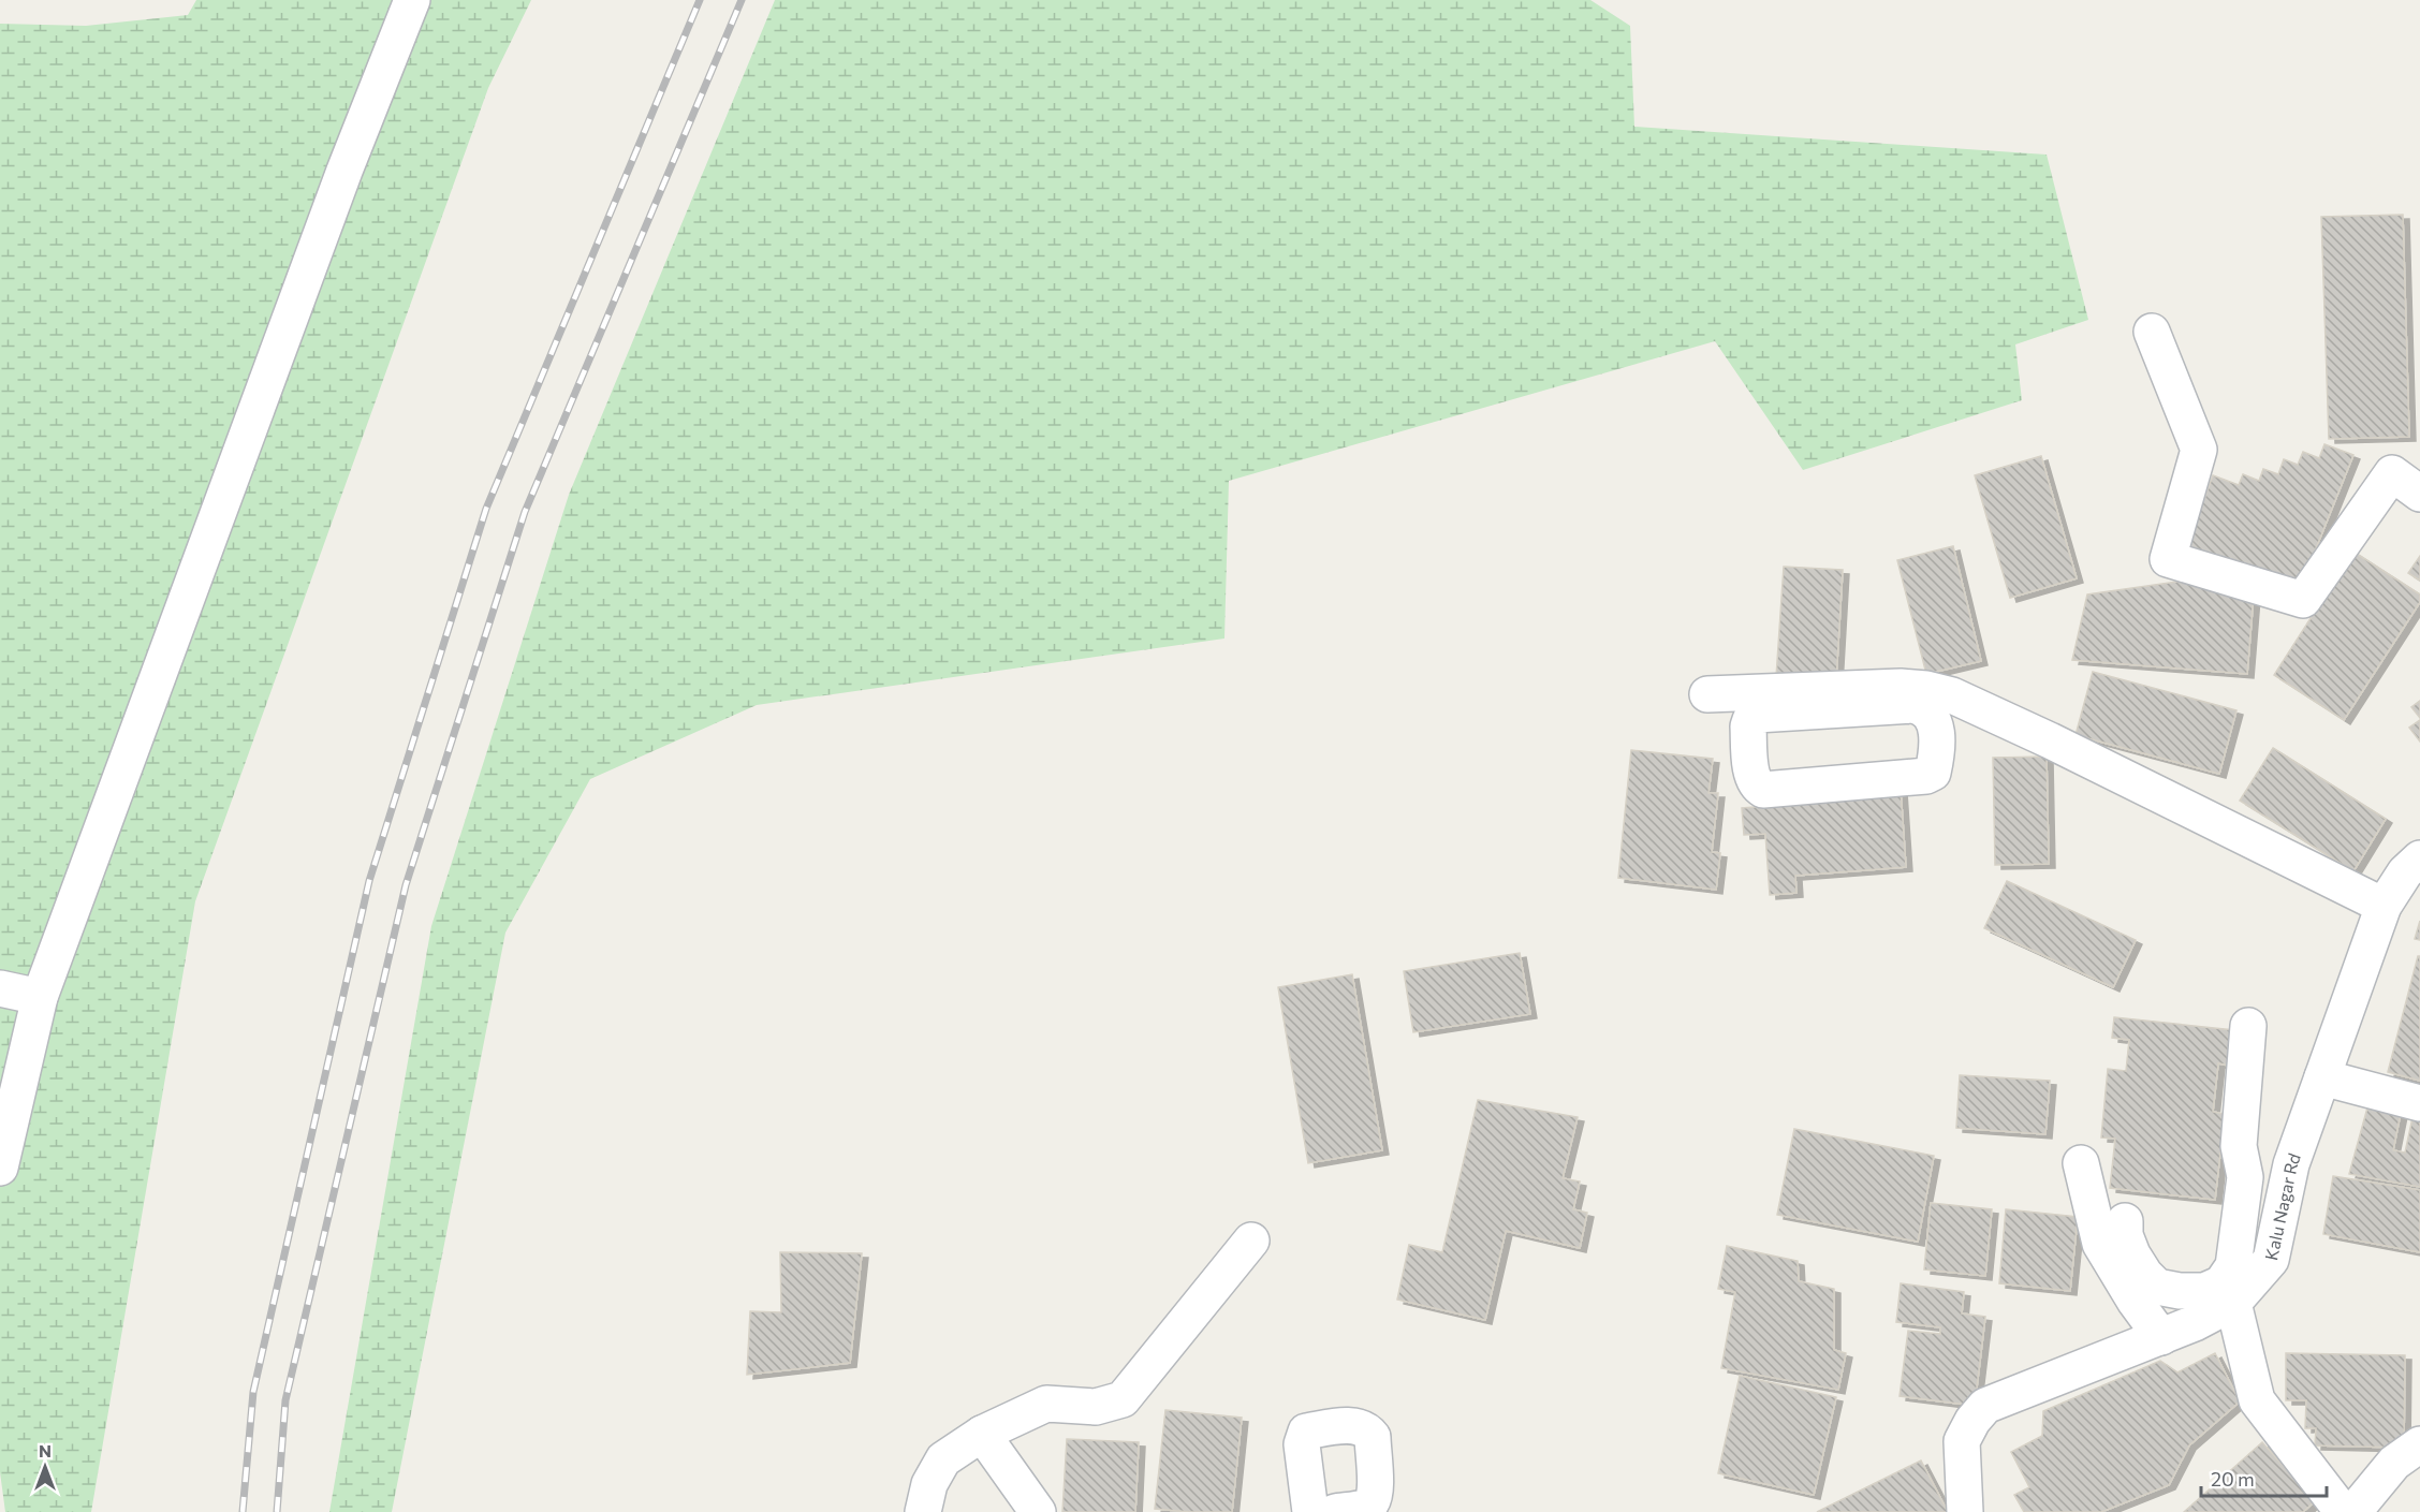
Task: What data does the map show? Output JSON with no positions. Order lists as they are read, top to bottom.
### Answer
{
  "streets": {
    "street": ["Kalu Nagar Rd"]
  },
  "scale_bar": "20 m",
  "north": "top"
}
